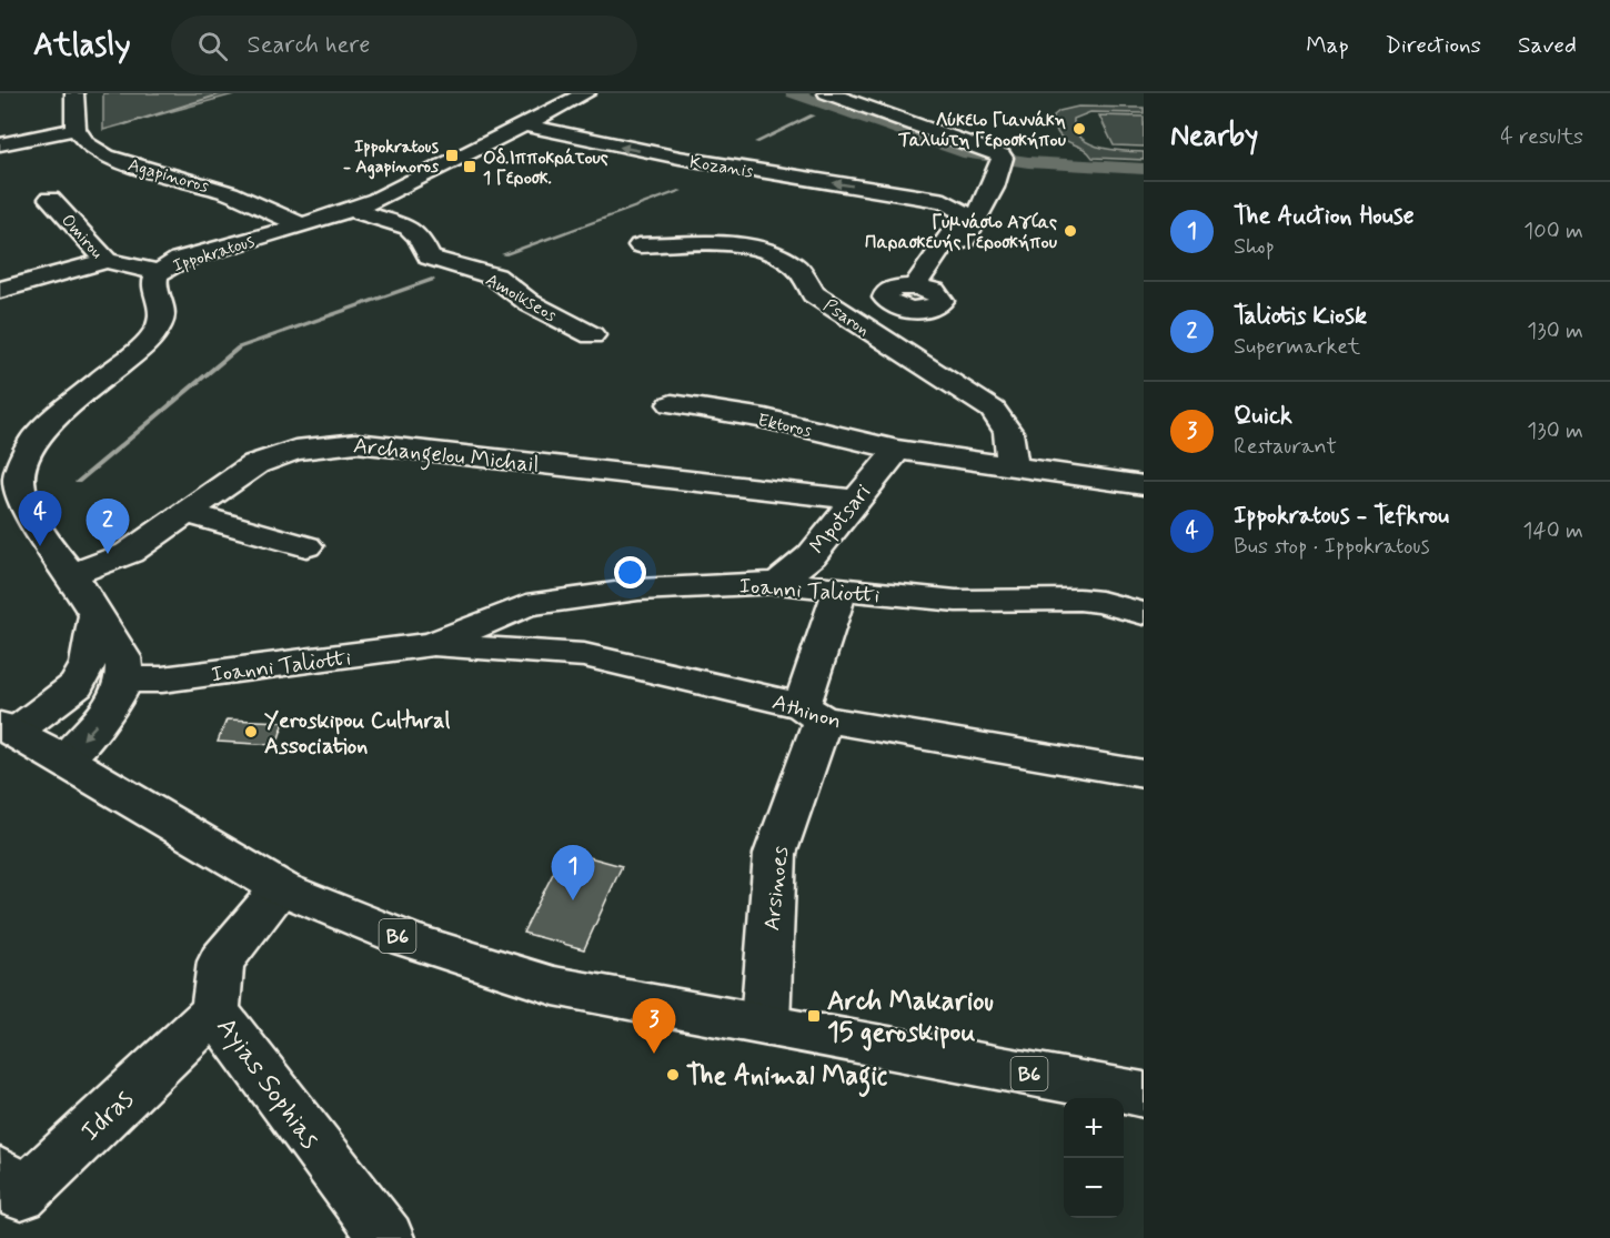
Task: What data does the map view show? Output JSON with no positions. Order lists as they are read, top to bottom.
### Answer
{
  "streets": {
    "street": [
      "Kozanis",
      "Agapinoros",
      "Omirou",
      "Ippokratous",
      "Amoikseos",
      "Psaron",
      "Ektoros",
      "Archangelou Michail",
      "Mpotsari",
      "Ioanni Taliotti",
      "Athinon",
      "Arsinoes",
      "B6",
      "Ayias Sophias",
      "Idras"
    ]
  },
  "crossings": [
    ["Kozanis", "Ippokratous"],
    ["Agapinoros", "Ippokratous"],
    ["Omirou", "Ippokratous"],
    ["Ippokratous", "Amoikseos"],
    ["Ippokratous", "Archangelou Michail"],
    ["Ippokratous", "Ioanni Taliotti"],
    ["Psaron", "Ektoros"],
    ["Ektoros", "Mpotsari"],
    ["Archangelou Michail", "Mpotsari"],
    ["Mpotsari", "Ioanni Taliotti"],
    ["Ioanni Taliotti", "Athinon"],
    ["Ioanni Taliotti", "Arsinoes"],
    ["Athinon", "Arsinoes"],
    ["Arsinoes", "B6"],
    ["B6", "Ayias Sophias"],
    ["Ayias Sophias", "Idras"]
  ],
  "one_way": ["Kozanis"],
  "places": {
    "other": [
      "Λύκειο Γιαννάκη Ταλιώτη Γεροσκήπου",
      "Γυμνάσιο Αγίας Παρασκευής Γεροσκήπου",
      "Yeroskipou Cultural Association",
      "The Animal Magic"
    ],
    "transit": ["Ippokratous - Agapinoros", "Οδ.Ιπποκράτους 1 Γεροσκ.", "Arch Makariou 15 geroskipou"]
  },
  "page": {
    "header": "Atlasly",
    "search": "Search here",
    "nav": ["Map", "Directions", "Saved"],
    "heading": ["Nearby", "4 results"],
    "list": [
      {
        "mark": "1",
        "name": "The Auction House",
        "note": "Shop",
        "value": "100 m"
      },
      {
        "mark": "2",
        "name": "Taliotis Kiosk",
        "note": "Supermarket",
        "value": "130 m"
      },
      {
        "mark": "3",
        "name": "Quick",
        "note": "Restaurant",
        "value": "130 m"
      },
      {
        "mark": "4",
        "name": "Ippokratous - Tefkrou",
        "note": "Bus stop · Ippokratous",
        "value": "140 m"
      }
    ],
    "pins": [
      "4",
      "2",
      "1",
      "3"
    ],
    "map_buttons": ["+", "−"]
  }
}
